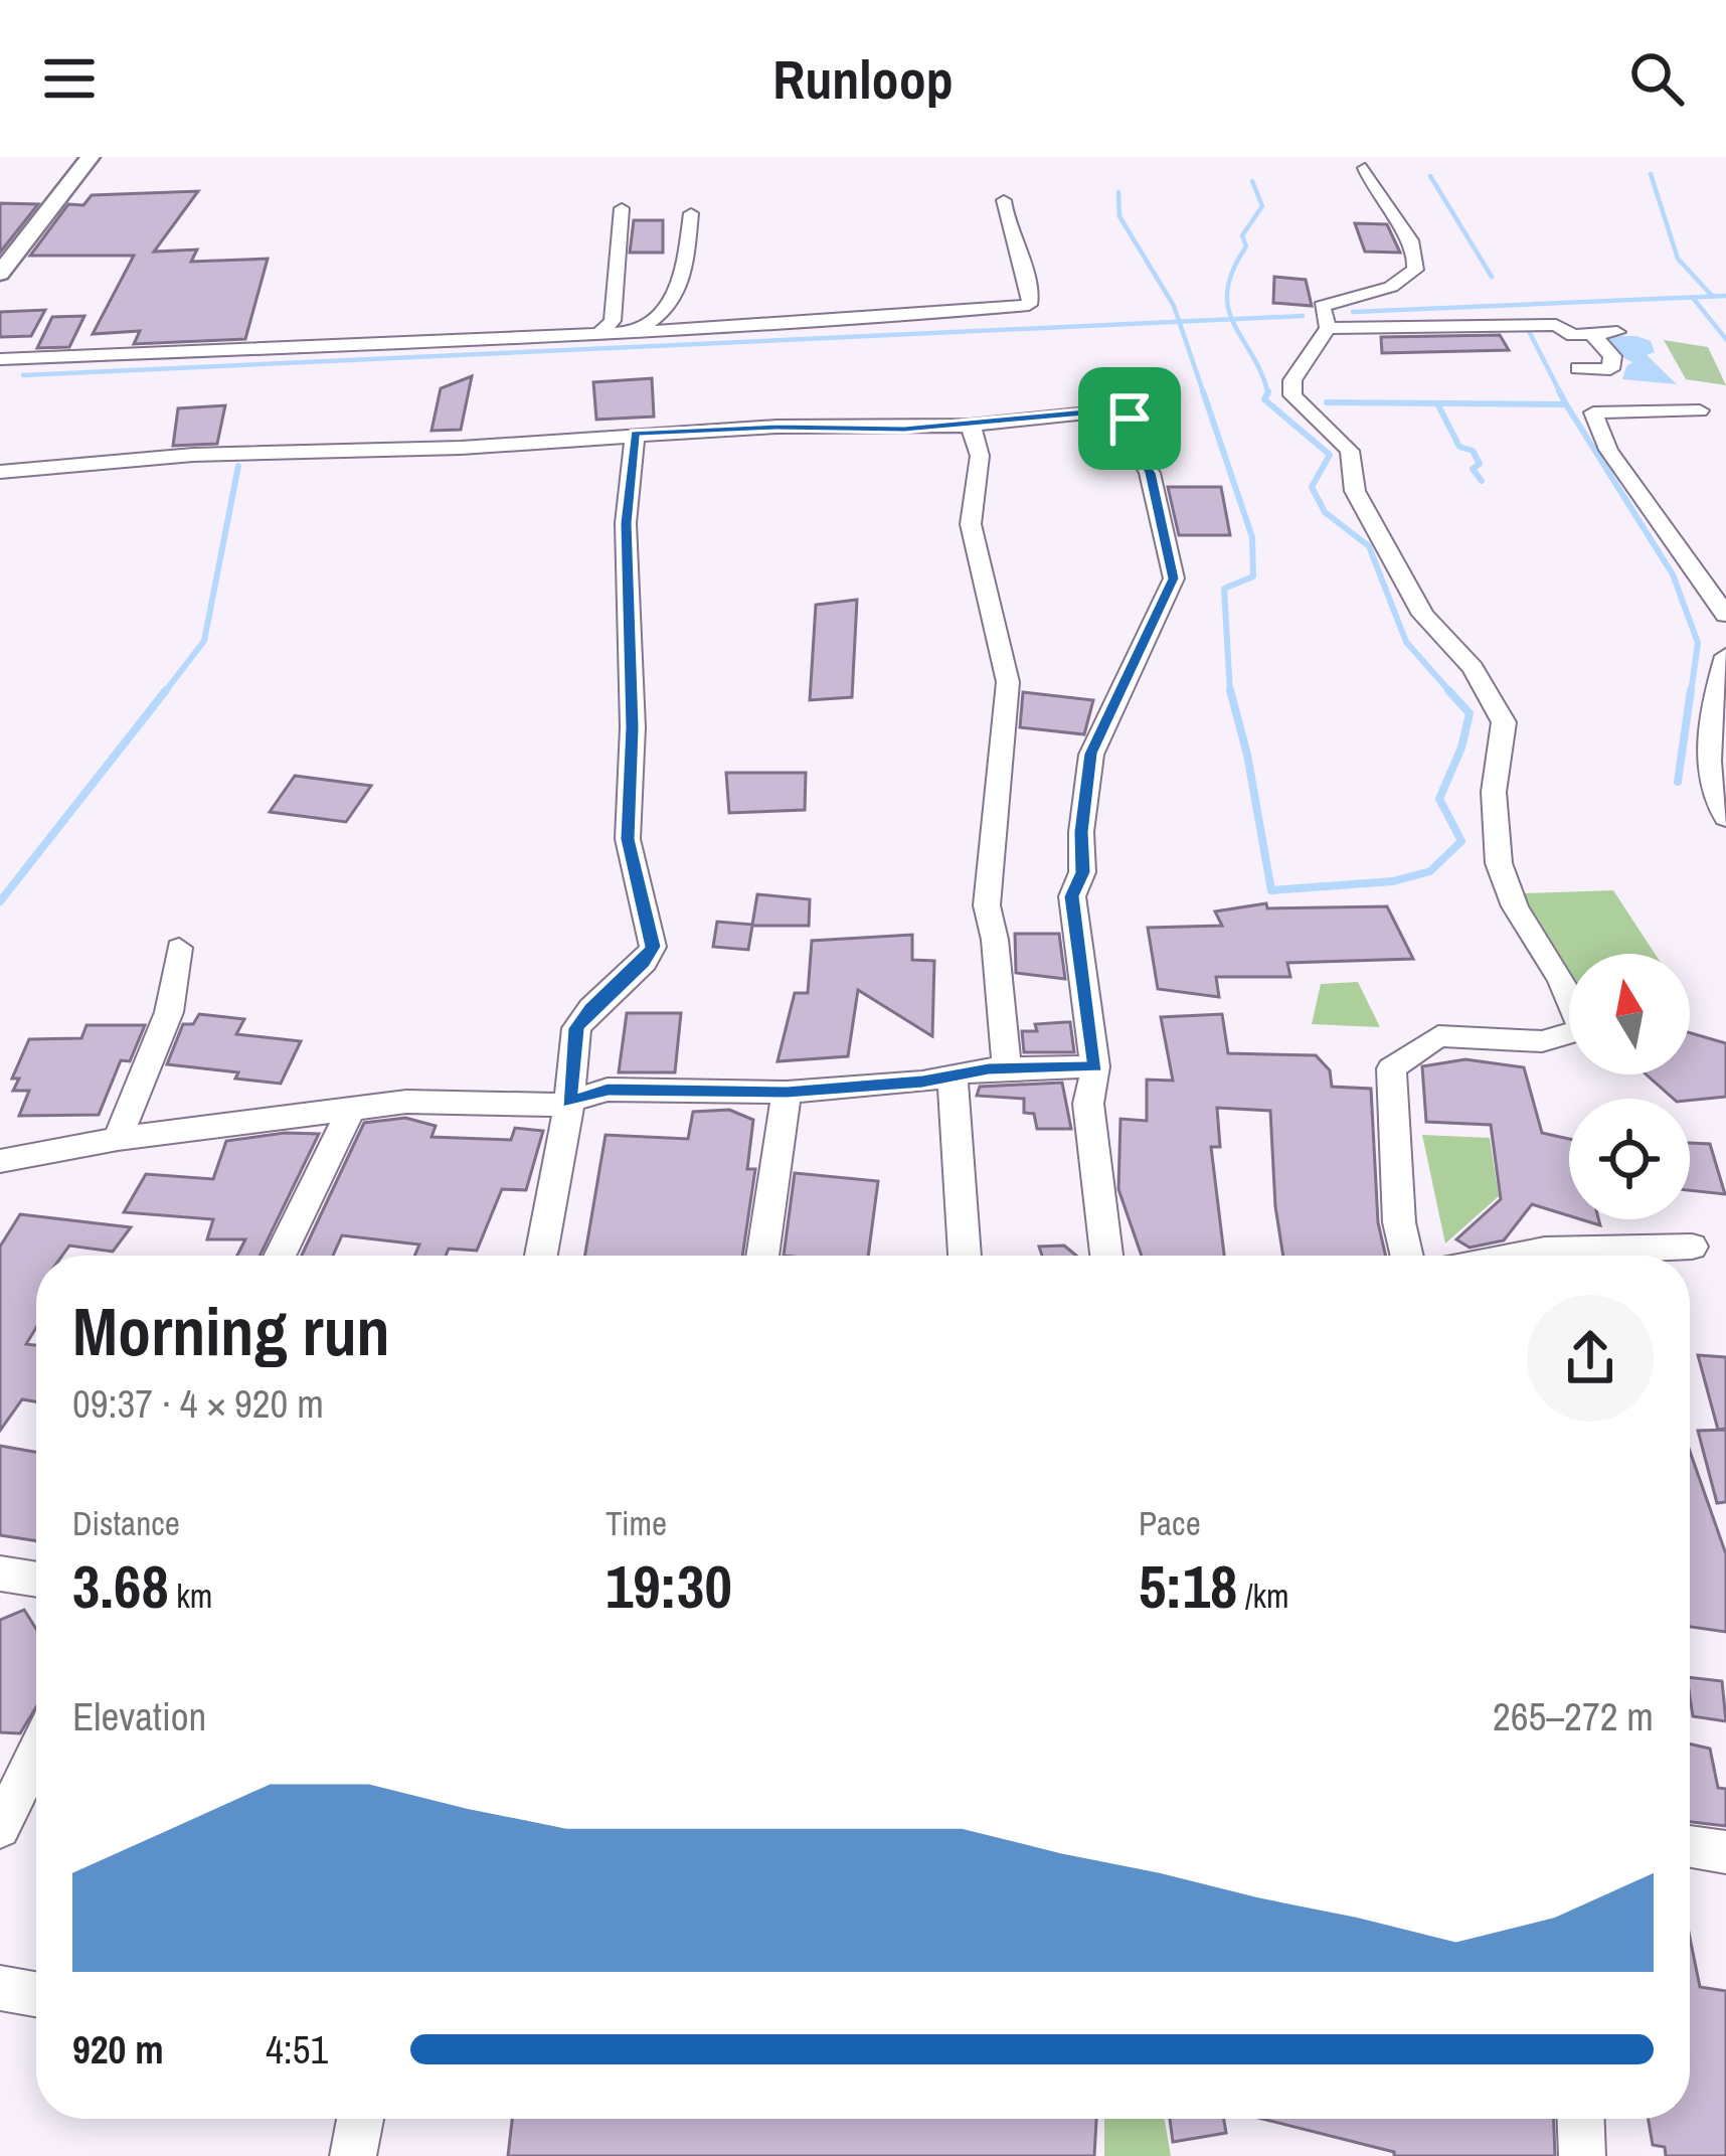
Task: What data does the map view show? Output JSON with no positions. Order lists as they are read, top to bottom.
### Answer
{
  "north": "top",
  "page": {
    "header": "Runloop",
    "heading": ["Morning run", "09:37 · 4 × 920 m"],
    "stats": [
      ["Distance", "3.68 km"],
      ["Time", "19:30"],
      ["Pace", "5:18 /km"]
    ],
    "chart": ["Elevation", "265–272 m"],
    "list": [
      {
        "name": "920 m",
        "note": "4:51"
      }
    ]
  }
}
